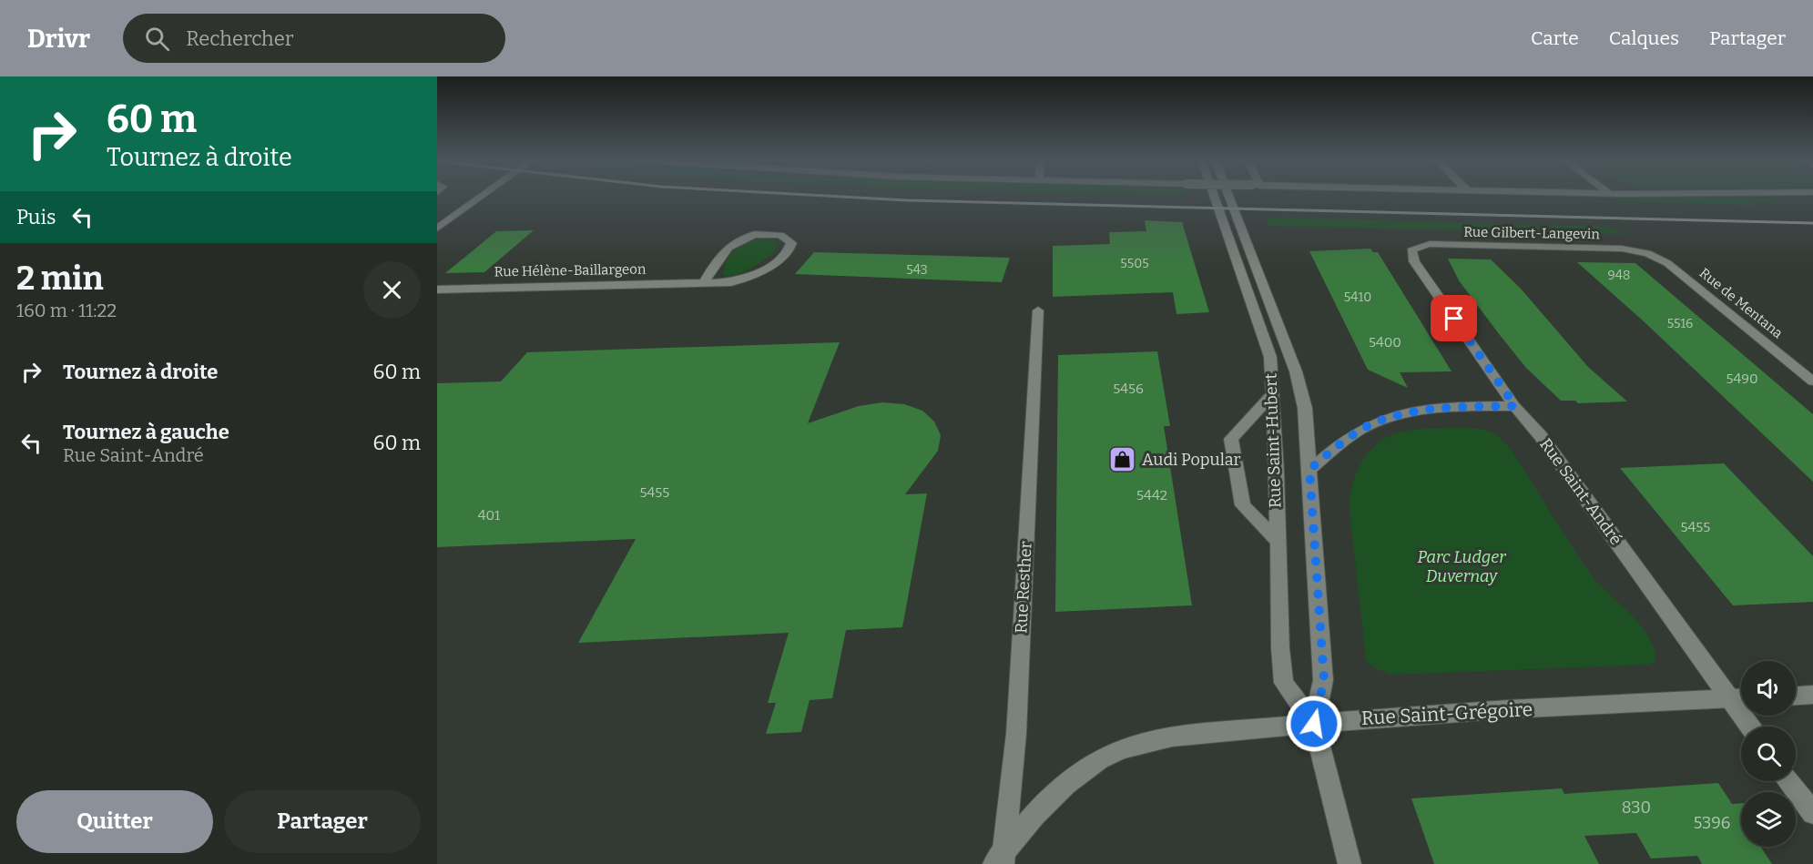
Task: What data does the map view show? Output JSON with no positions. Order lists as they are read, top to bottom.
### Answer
{
  "streets": {
    "street": [
      "Rue Gilbert-Langevin",
      "Rue Hélène-Baillargeon",
      "Rue de Mentana",
      "Rue Saint-Hubert",
      "Rue Saint-André",
      "Rue Resther",
      "Rue Saint-Grégoire"
    ]
  },
  "crossings": [
    ["Rue Gilbert-Langevin", "Rue de Mentana"],
    ["Rue Gilbert-Langevin", "Rue Saint-André"],
    ["Rue Saint-Hubert", "Rue Saint-Grégoire"],
    ["Rue Saint-André", "Rue Saint-Grégoire"],
    ["Rue Resther", "Rue Saint-Grégoire"]
  ],
  "parks": ["Parc Ludger Duvernay"],
  "places": {
    "shop": ["Audi Popular"]
  },
  "house_numbers": [
    "5505",
    "543",
    "948",
    "5410",
    "5516",
    "5400",
    "5490",
    "5456",
    "5455",
    "5442",
    "401",
    "5455",
    "830",
    "5396"
  ],
  "page": {
    "header": "Drivr",
    "search": "Rechercher",
    "nav": ["Carte", "Calques", "Partager"],
    "turn": ["60 m", "Tournez à droite"],
    "then": "Puis",
    "heading": ["2 min", "160 m · 11:22"],
    "list": [
      {
        "name": "Tournez à droite",
        "value": "60 m"
      },
      {
        "name": "Tournez à gauche",
        "note": "Rue Saint-André",
        "value": "60 m"
      }
    ],
    "buttons": ["Quitter", "Partager"]
  }
}
